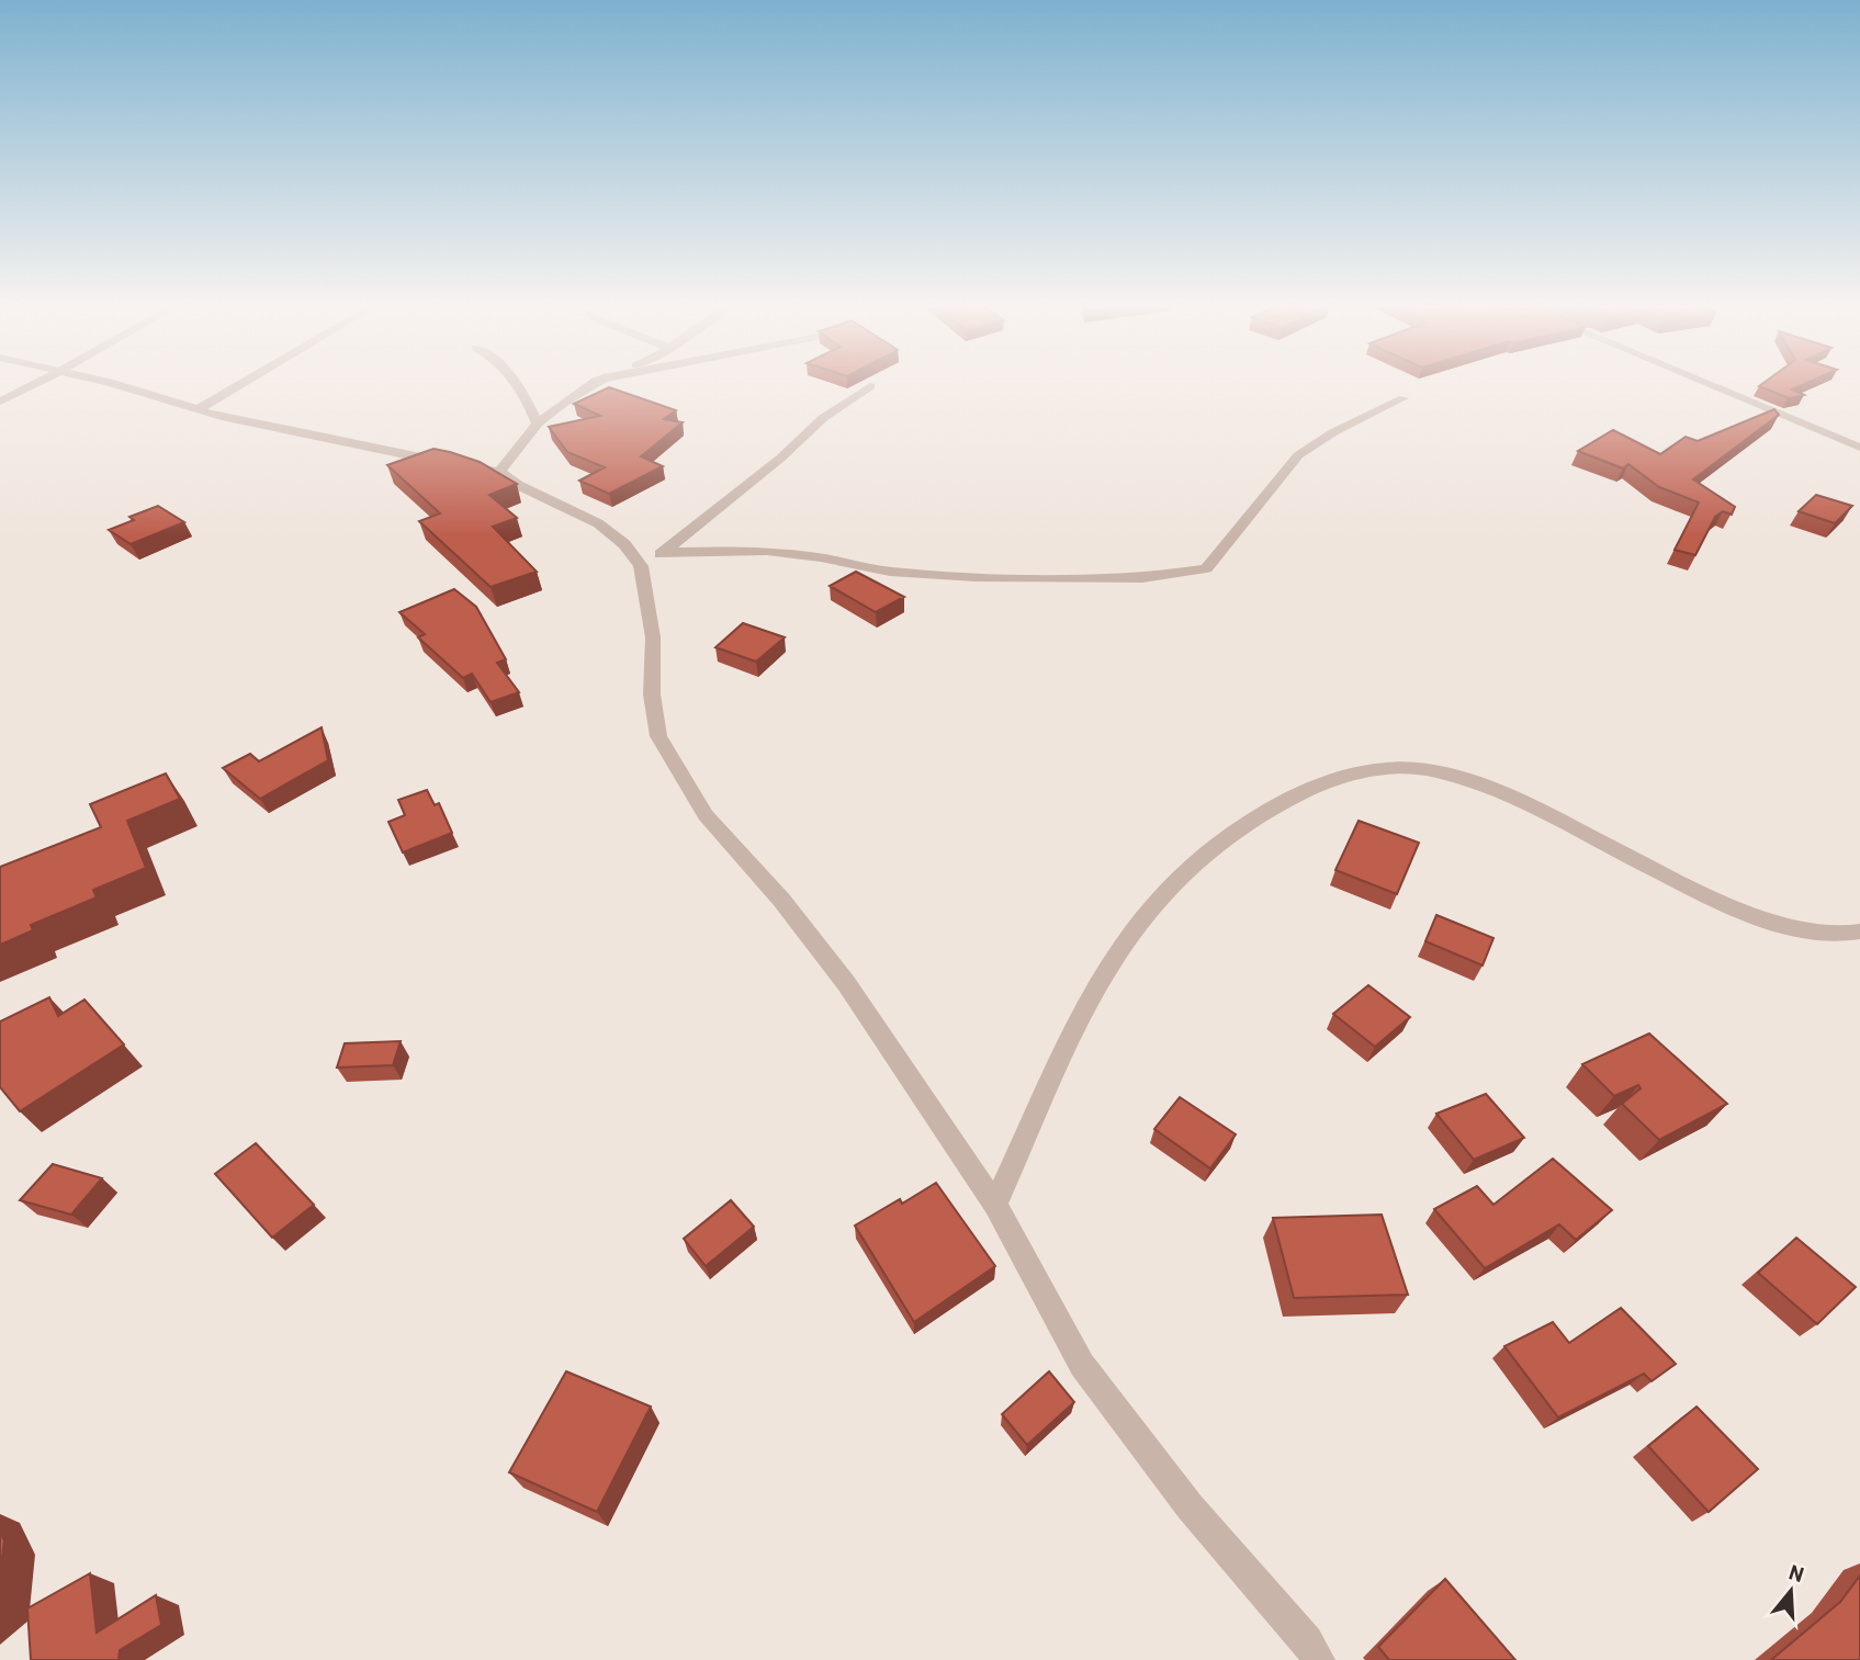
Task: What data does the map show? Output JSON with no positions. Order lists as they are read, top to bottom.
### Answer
{
  "north": "top"
}
